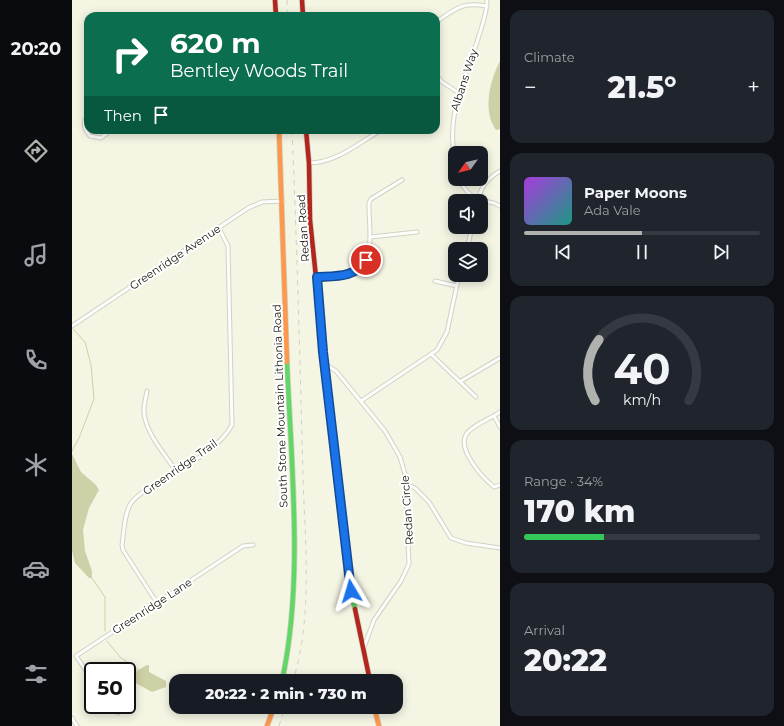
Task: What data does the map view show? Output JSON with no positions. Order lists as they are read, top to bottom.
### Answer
{
  "streets": {
    "main road": ["Redan Road", "South Stone Mountain Lithonia Road"],
    "street": [
      "Albans Way",
      "Greenridge Avenue",
      "Greenridge Trail",
      "Redan Circle",
      "Greenridge Lane"
    ]
  },
  "crossings": [
    ["Redan Road", "Redan Circle"],
    ["Greenridge Avenue", "South Stone Mountain Lithonia Road"],
    ["Greenridge Avenue", "Greenridge Trail"],
    ["Greenridge Trail", "Greenridge Lane"]
  ],
  "north": "bottom left",
  "page": {
    "tabs": "20:20",
    "tile": [
      "Climate",
      ["Range · 34%", "170 km"],
      ["Arrival", "20:22"]
    ],
    "turn": ["620 m", "Bentley Woods Trail"],
    "heat": ["−", "21.5°", "+"],
    "then": "Then",
    "song": ["Paper Moons", "Ada Vale"],
    "limit": "50",
    "trip": "20:22 · 2 min · 730 m",
    "gauge": ["40", "km/h"]
  }
}
